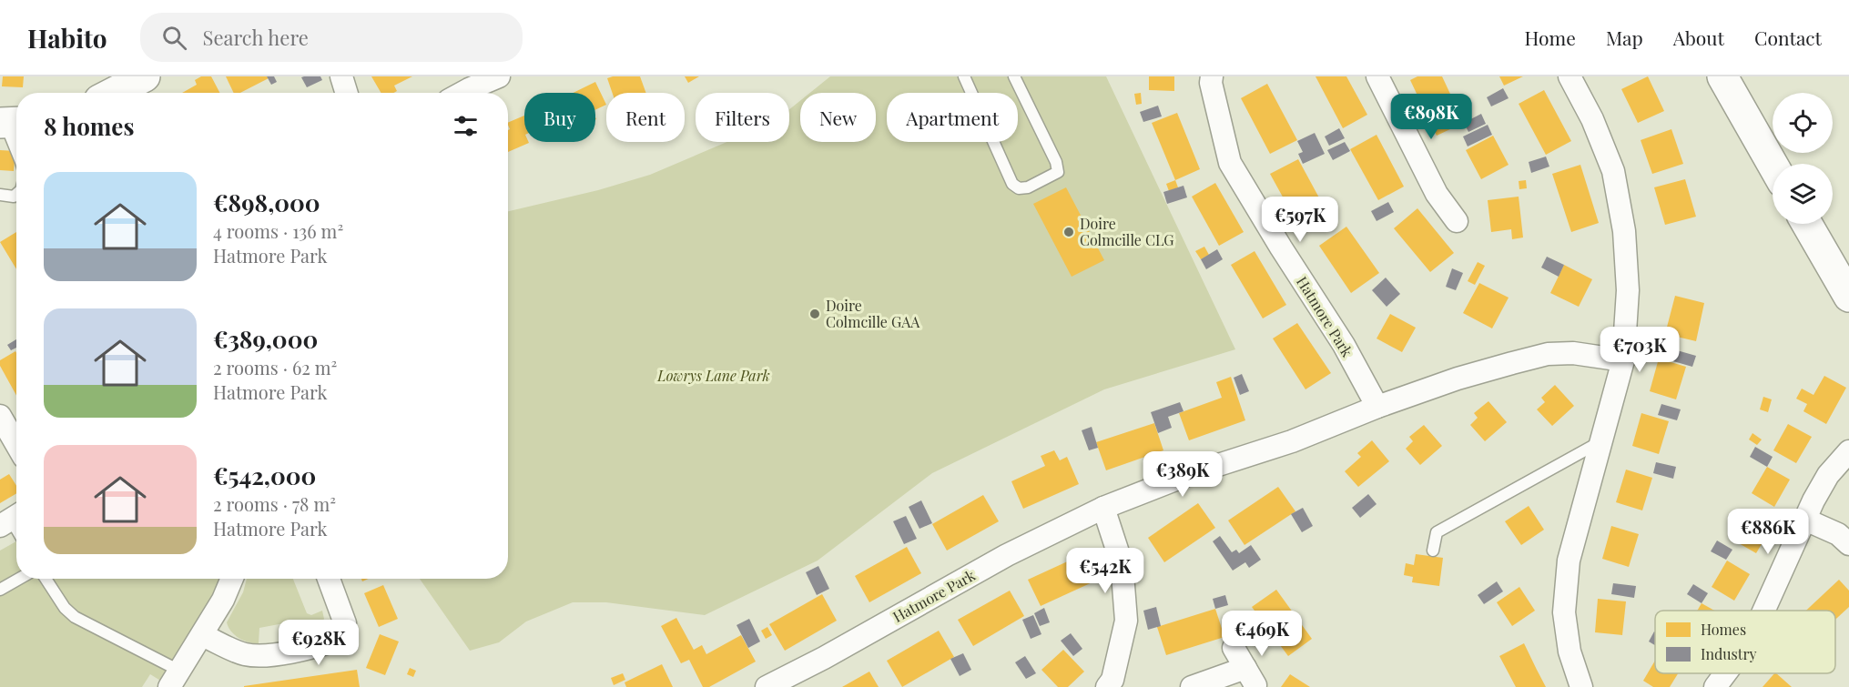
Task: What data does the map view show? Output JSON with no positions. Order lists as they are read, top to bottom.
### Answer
{
  "streets": {
    "street": ["Hatmore Park"]
  },
  "parks": ["Lowrys Lane Park"],
  "places": ["Doire Colmcille CLG", "Doire Colmcille GAA"],
  "legend": ["Homes", "Industry"],
  "page": {
    "header": "Habito",
    "search": "Search here",
    "nav": [
      "Home",
      "Map",
      "About",
      "Contact"
    ],
    "chip": [
      "Buy",
      "Rent",
      "Filters",
      "New",
      "Apartment"
    ],
    "heading": "8 homes",
    "price": [
      "€898K",
      "€597K",
      "€703K",
      "€389K",
      "€886K",
      "€542K",
      "€469K",
      "€928K"
    ],
    "list": [
      {
        "name": "€898,000",
        "note": "4 rooms · 136 m² · Hatmore Park"
      },
      {
        "name": "€389,000",
        "note": "2 rooms · 62 m² · Hatmore Park"
      },
      {
        "name": "€542,000",
        "note": "2 rooms · 78 m² · Hatmore Park"
      }
    ]
  }
}
